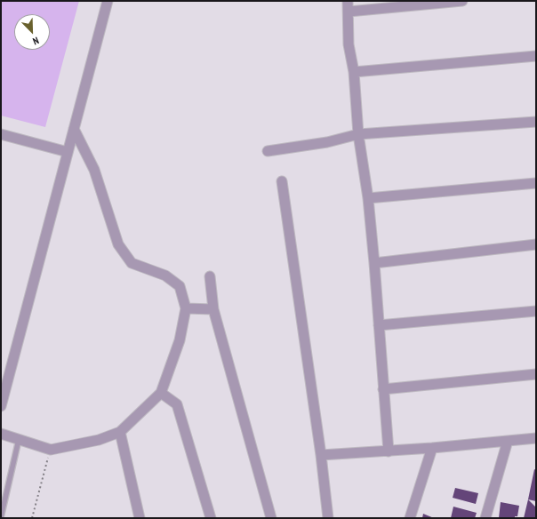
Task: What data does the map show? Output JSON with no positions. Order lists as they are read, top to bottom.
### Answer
{
  "north": "bottom right"
}
